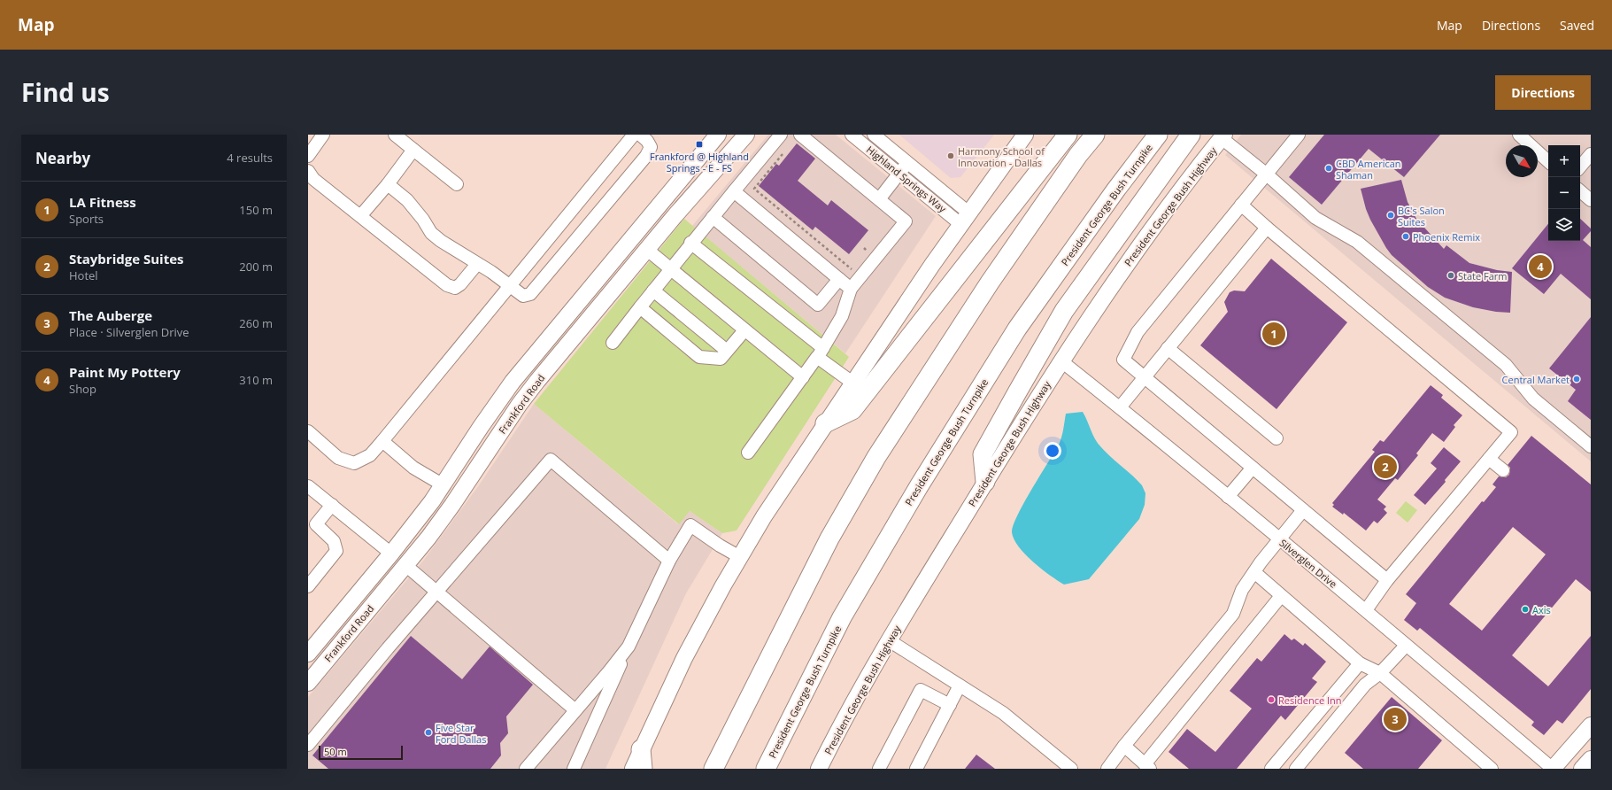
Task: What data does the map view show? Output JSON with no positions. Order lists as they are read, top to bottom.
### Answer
{
  "streets": {
    "highway": ["President George Bush Turnpike"],
    "main road": ["President George Bush Highway", "Frankford Road"],
    "street": ["Highland Springs Way", "Silverglen Drive"]
  },
  "crossings": [
    ["President George Bush Highway", "Silverglen Drive"]
  ],
  "places": {
    "transit": ["Frankford @ Highland Springs - E - FS"],
    "other": [
      "Harmony School of Innovation - Dallas",
      "CBD American Shaman",
      "BC's Salon Suites",
      "Phoenix Remix",
      "State Farm",
      "Central Market",
      "Axis",
      "Residence Inn",
      "Five Star Ford Dallas"
    ]
  },
  "scale_bar": "50 m",
  "north": "bottom right",
  "page": {
    "header": "Map",
    "nav": ["Map", "Directions", "Saved"],
    "title": "Find us",
    "buttons": "Directions",
    "heading": ["Nearby", "4 results"],
    "map_buttons": ["+", "−"],
    "list": [
      {
        "mark": "1",
        "name": "LA Fitness",
        "note": "Sports",
        "value": "150 m"
      },
      {
        "mark": "2",
        "name": "Staybridge Suites",
        "note": "Hotel",
        "value": "200 m"
      },
      {
        "mark": "3",
        "name": "The Auberge",
        "note": "Place · Silverglen Drive",
        "value": "260 m"
      },
      {
        "mark": "4",
        "name": "Paint My Pottery",
        "note": "Shop",
        "value": "310 m"
      }
    ],
    "pins": [
      "4",
      "1",
      "2",
      "3"
    ],
    "scale": "50 m"
  }
}
